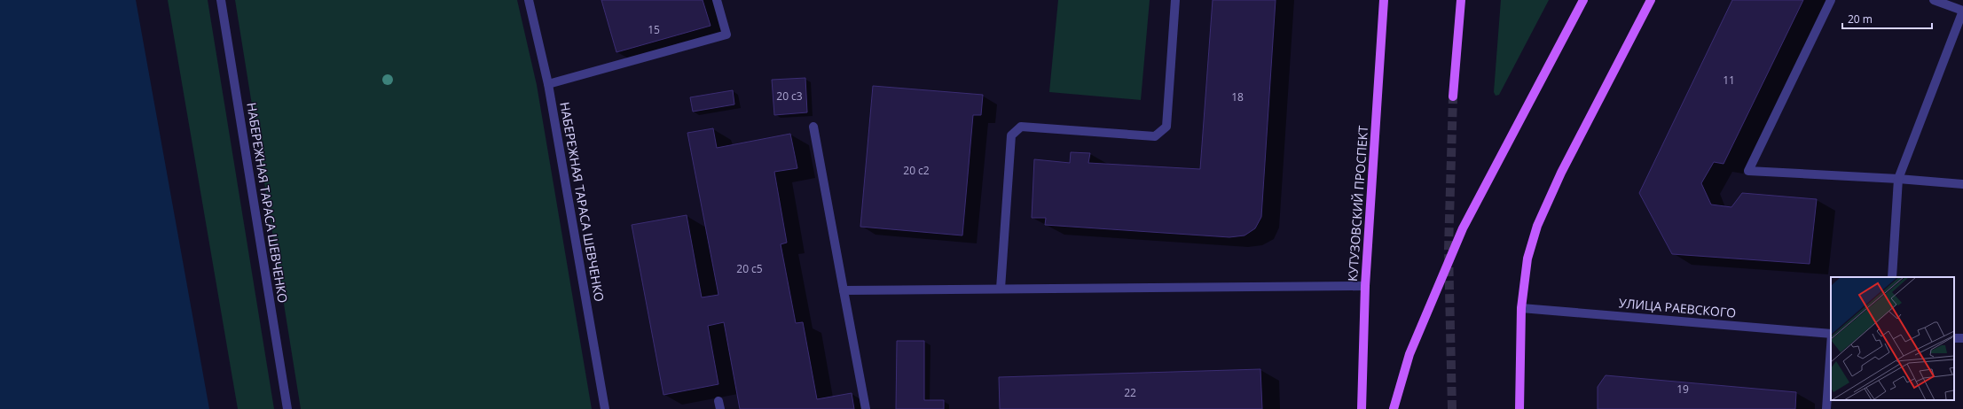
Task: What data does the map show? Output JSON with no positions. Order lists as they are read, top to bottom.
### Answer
{
  "streets": {
    "main road": ["КУТУЗОВСКИЙ ПРОСПЕКТ"],
    "street": ["НАБЕРЕЖНАЯ ТАРАСА ШЕВЧЕНКО", "УЛИЦА РАЕВСКОГО"]
  },
  "house_numbers": [
    "15",
    "11",
    "20 с3",
    "18",
    "20 с2",
    "20 c5",
    "19",
    "22"
  ],
  "scale_bar": "20 m"
}
